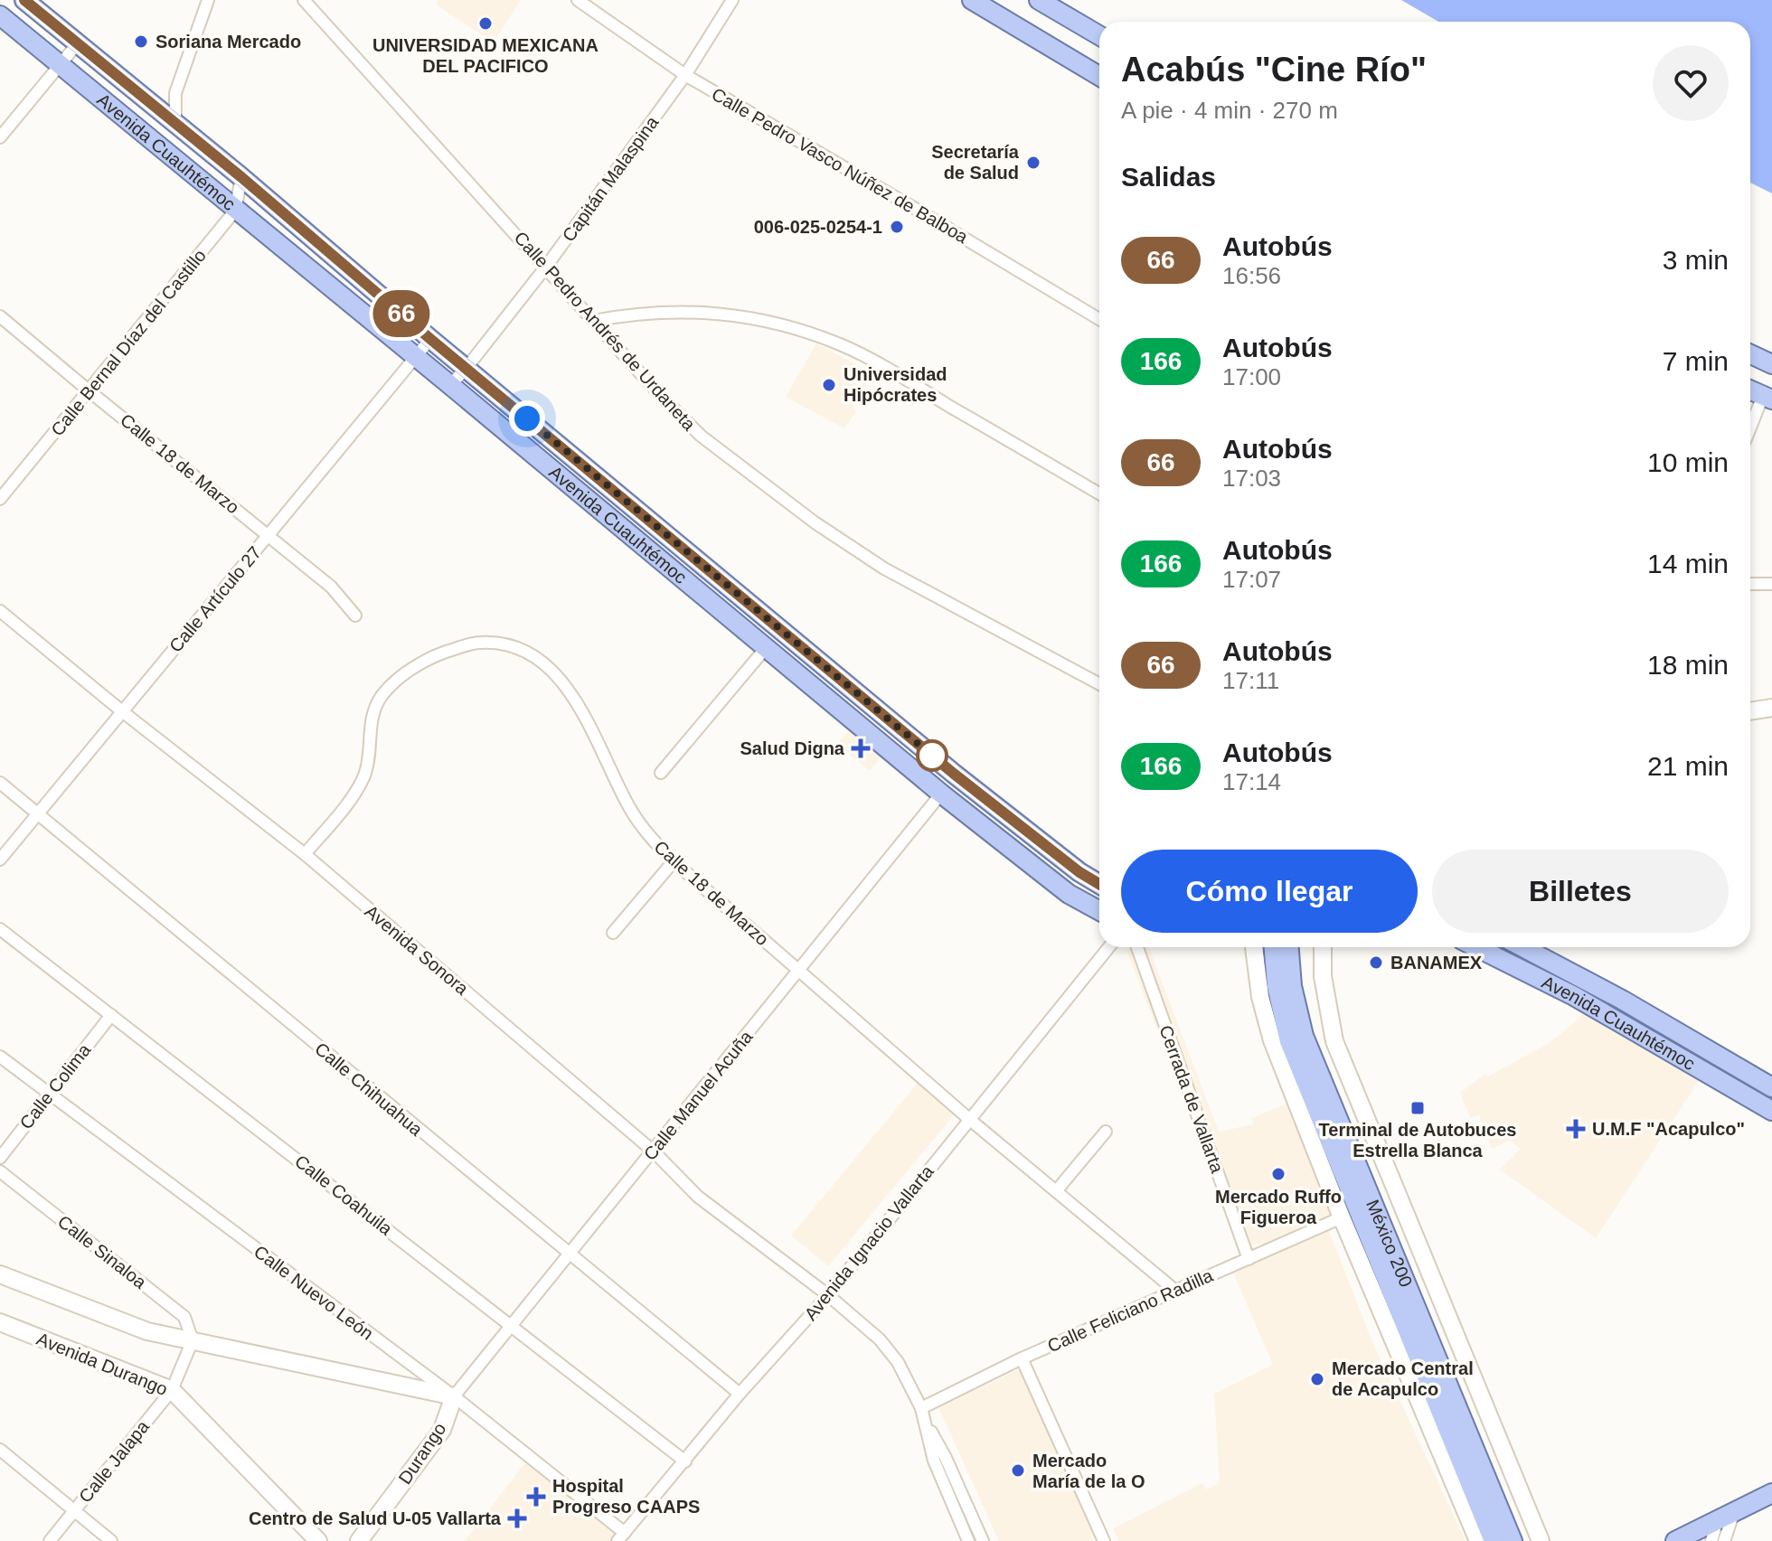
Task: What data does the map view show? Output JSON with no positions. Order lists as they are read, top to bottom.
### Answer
{
  "streets": {
    "main road": ["Avenida Cuauhtémoc", "México 200"],
    "street": [
      "Calle Pedro Vasco Núñez de Balboa",
      "Capitán Malaspina",
      "Calle Pedro Andrés de Urdaneta",
      "Calle Bernal Díaz del Castillo",
      "Calle 18 de Marzo",
      "Calle Artículo 27",
      "Avenida Sonora",
      "Calle Colima",
      "Calle Chihuahua",
      "Calle Manuel Acuña",
      "Cerrada de Vallarta",
      "Calle Coahuila",
      "Avenida Ignacio Vallarta",
      "Calle Sinaloa",
      "Calle Nuevo León",
      "Calle Feliciano Radilla",
      "Avenida Durango",
      "Durango",
      "Calle Jalapa"
    ]
  },
  "crossings": [
    ["Avenida Cuauhtémoc", "Capitán Malaspina"],
    ["Avenida Cuauhtémoc", "Calle Bernal Díaz del Castillo"],
    ["Avenida Cuauhtémoc", "Calle Artículo 27"],
    ["Avenida Cuauhtémoc", "Calle Manuel Acuña"],
    ["Calle Pedro Vasco Núñez de Balboa", "Capitán Malaspina"],
    ["Capitán Malaspina", "Calle Pedro Andrés de Urdaneta"],
    ["Calle Bernal Díaz del Castillo", "Calle 18 de Marzo"],
    ["Calle 18 de Marzo", "Calle Artículo 27"],
    ["Calle 18 de Marzo", "Avenida Sonora"],
    ["Calle 18 de Marzo", "Calle Manuel Acuña"],
    ["Calle 18 de Marzo", "Avenida Ignacio Vallarta"],
    ["Calle 18 de Marzo", "Calle Feliciano Radilla"],
    ["Calle Artículo 27", "Avenida Sonora"],
    ["Calle Artículo 27", "Calle Chihuahua"],
    ["Avenida Sonora", "Calle Manuel Acuña"],
    ["Avenida Sonora", "Avenida Ignacio Vallarta"],
    ["Avenida Sonora", "Calle Feliciano Radilla"],
    ["Calle Colima", "Calle Coahuila"],
    ["Calle Colima", "Calle Nuevo León"],
    ["Calle Chihuahua", "Calle Manuel Acuña"],
    ["Calle Chihuahua", "Avenida Ignacio Vallarta"],
    ["Calle Manuel Acuña", "Calle Coahuila"],
    ["Calle Manuel Acuña", "Calle Nuevo León"],
    ["Calle Manuel Acuña", "Durango"],
    ["Cerrada de Vallarta", "Calle Feliciano Radilla"],
    ["Calle Coahuila", "Avenida Ignacio Vallarta"],
    ["Avenida Ignacio Vallarta", "Calle Nuevo León"],
    ["México 200", "Calle Feliciano Radilla"],
    ["Calle Sinaloa", "Calle Jalapa"],
    ["Calle Nuevo León", "Durango"],
    ["Avenida Durango", "Calle Jalapa"]
  ],
  "places": {
    "other": [
      "UNIVERSIDAD MEXICANA DEL PACIFICO",
      "Soriana Mercado",
      "Secretaría de Salud",
      "006-025-0254-1",
      "Universidad Hipócrates",
      "BANAMEX",
      "Mercado Ruffo Figueroa",
      "Mercado Central de Acapulco",
      "Mercado María de la O"
    ],
    "health": [
      "Salud Digna",
      "U.M.F \"Acapulco\"",
      "Hospital Progreso CAAPS",
      "Centro de Salud U-05 Vallarta"
    ],
    "transit": ["Terminal de Autobuces Estrella Blanca"]
  },
  "lines": ["bus line 66"],
  "page": {
    "on_map": "66",
    "heading": [
      ["Acabús \"Cine Río\"", "A pie · 4 min · 270 m"],
      "Salidas"
    ],
    "list": [
      {
        "mark": "66",
        "name": "Autobús",
        "note": "16:56",
        "value": "3 min"
      },
      {
        "mark": "166",
        "name": "Autobús",
        "note": "17:00",
        "value": "7 min"
      },
      {
        "mark": "66",
        "name": "Autobús",
        "note": "17:03",
        "value": "10 min"
      },
      {
        "mark": "166",
        "name": "Autobús",
        "note": "17:07",
        "value": "14 min"
      },
      {
        "mark": "66",
        "name": "Autobús",
        "note": "17:11",
        "value": "18 min"
      },
      {
        "mark": "166",
        "name": "Autobús",
        "note": "17:14",
        "value": "21 min"
      }
    ],
    "buttons": ["Cómo llegar", "Billetes"]
  }
}
